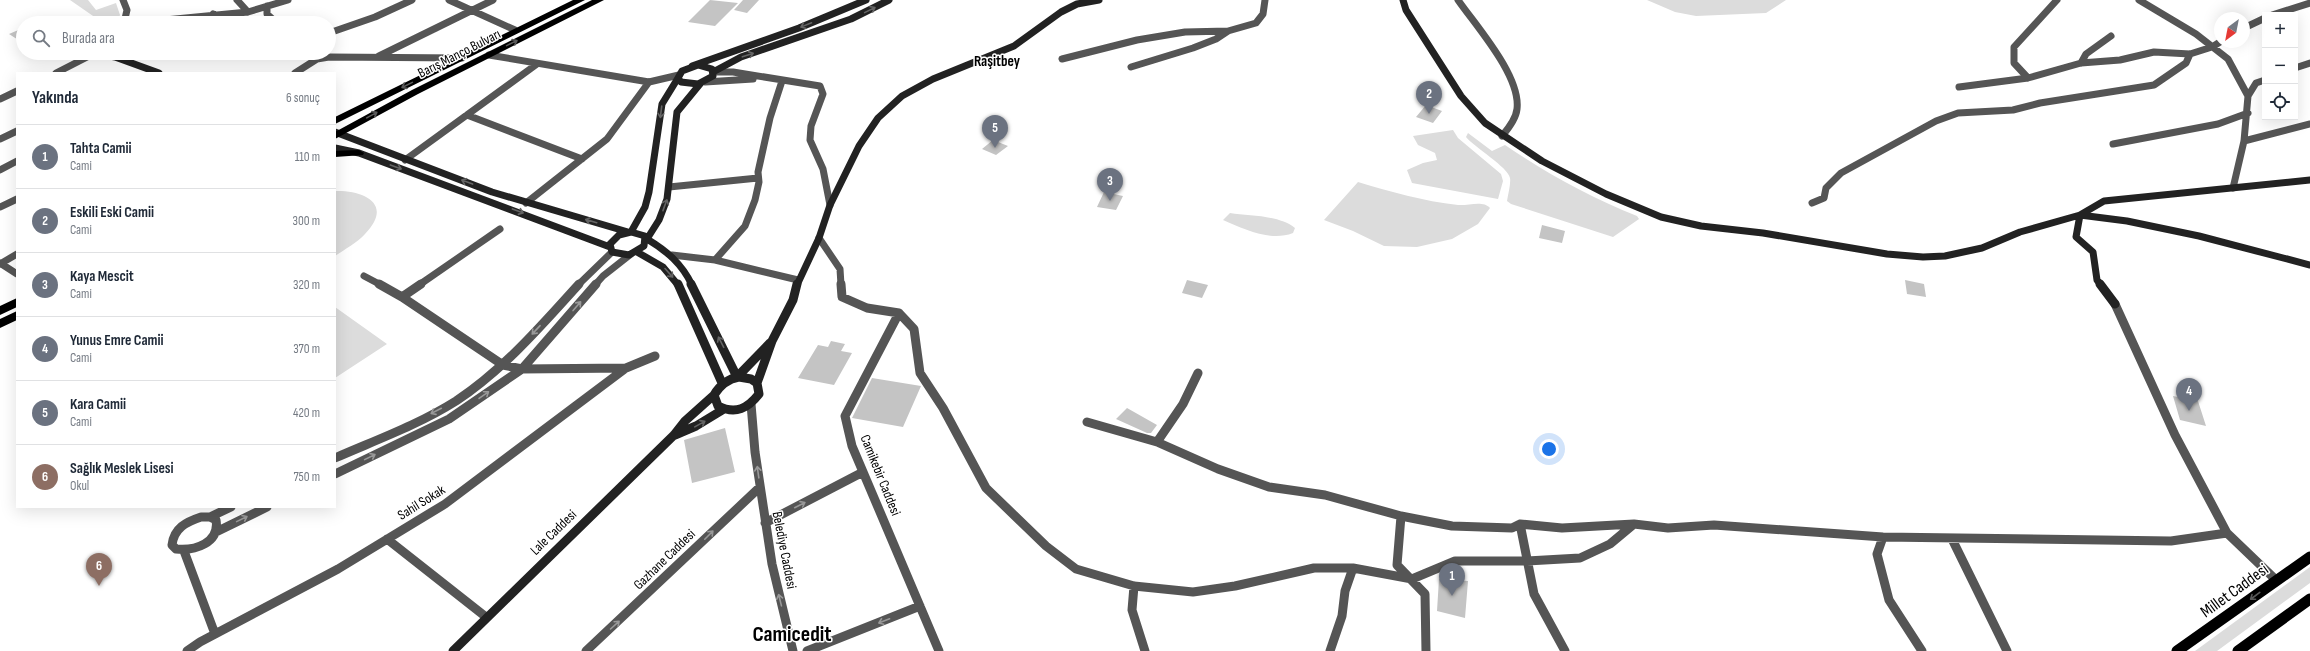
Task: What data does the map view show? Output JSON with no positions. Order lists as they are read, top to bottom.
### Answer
{
  "streets": {
    "highway": ["Barış Manço Bulvarı"],
    "main road": ["Millet Caddesi"],
    "street": [
      "Camikebir Caddesi",
      "Sahil Sokak",
      "Lale Caddesi",
      "Belediye Caddesi",
      "Gazhane Caddesi"
    ]
  },
  "crossings": [
    ["Lale Caddesi", "Belediye Caddesi"],
    ["Belediye Caddesi", "Gazhane Caddesi"]
  ],
  "one_way": ["Belediye Caddesi", "Gazhane Caddesi"],
  "districts": ["Raşitbey", "Camicedit"],
  "north": "bottom left",
  "page": {
    "map_buttons": ["+", "−"],
    "search": "Burada ara",
    "heading": ["Yakında", "6 sonuç"],
    "pins": [
      "2",
      "5",
      "3",
      "4",
      "6",
      "1"
    ],
    "list": [
      {
        "mark": "1",
        "name": "Tahta Camii",
        "note": "Cami",
        "value": "110 m"
      },
      {
        "mark": "2",
        "name": "Eskili Eski Camii",
        "note": "Cami",
        "value": "300 m"
      },
      {
        "mark": "3",
        "name": "Kaya Mescit",
        "note": "Cami",
        "value": "320 m"
      },
      {
        "mark": "4",
        "name": "Yunus Emre Camii",
        "note": "Cami",
        "value": "370 m"
      },
      {
        "mark": "5",
        "name": "Kara Camii",
        "note": "Cami",
        "value": "420 m"
      },
      {
        "mark": "6",
        "name": "Sağlık Meslek Lisesi",
        "note": "Okul",
        "value": "750 m"
      }
    ]
  }
}
